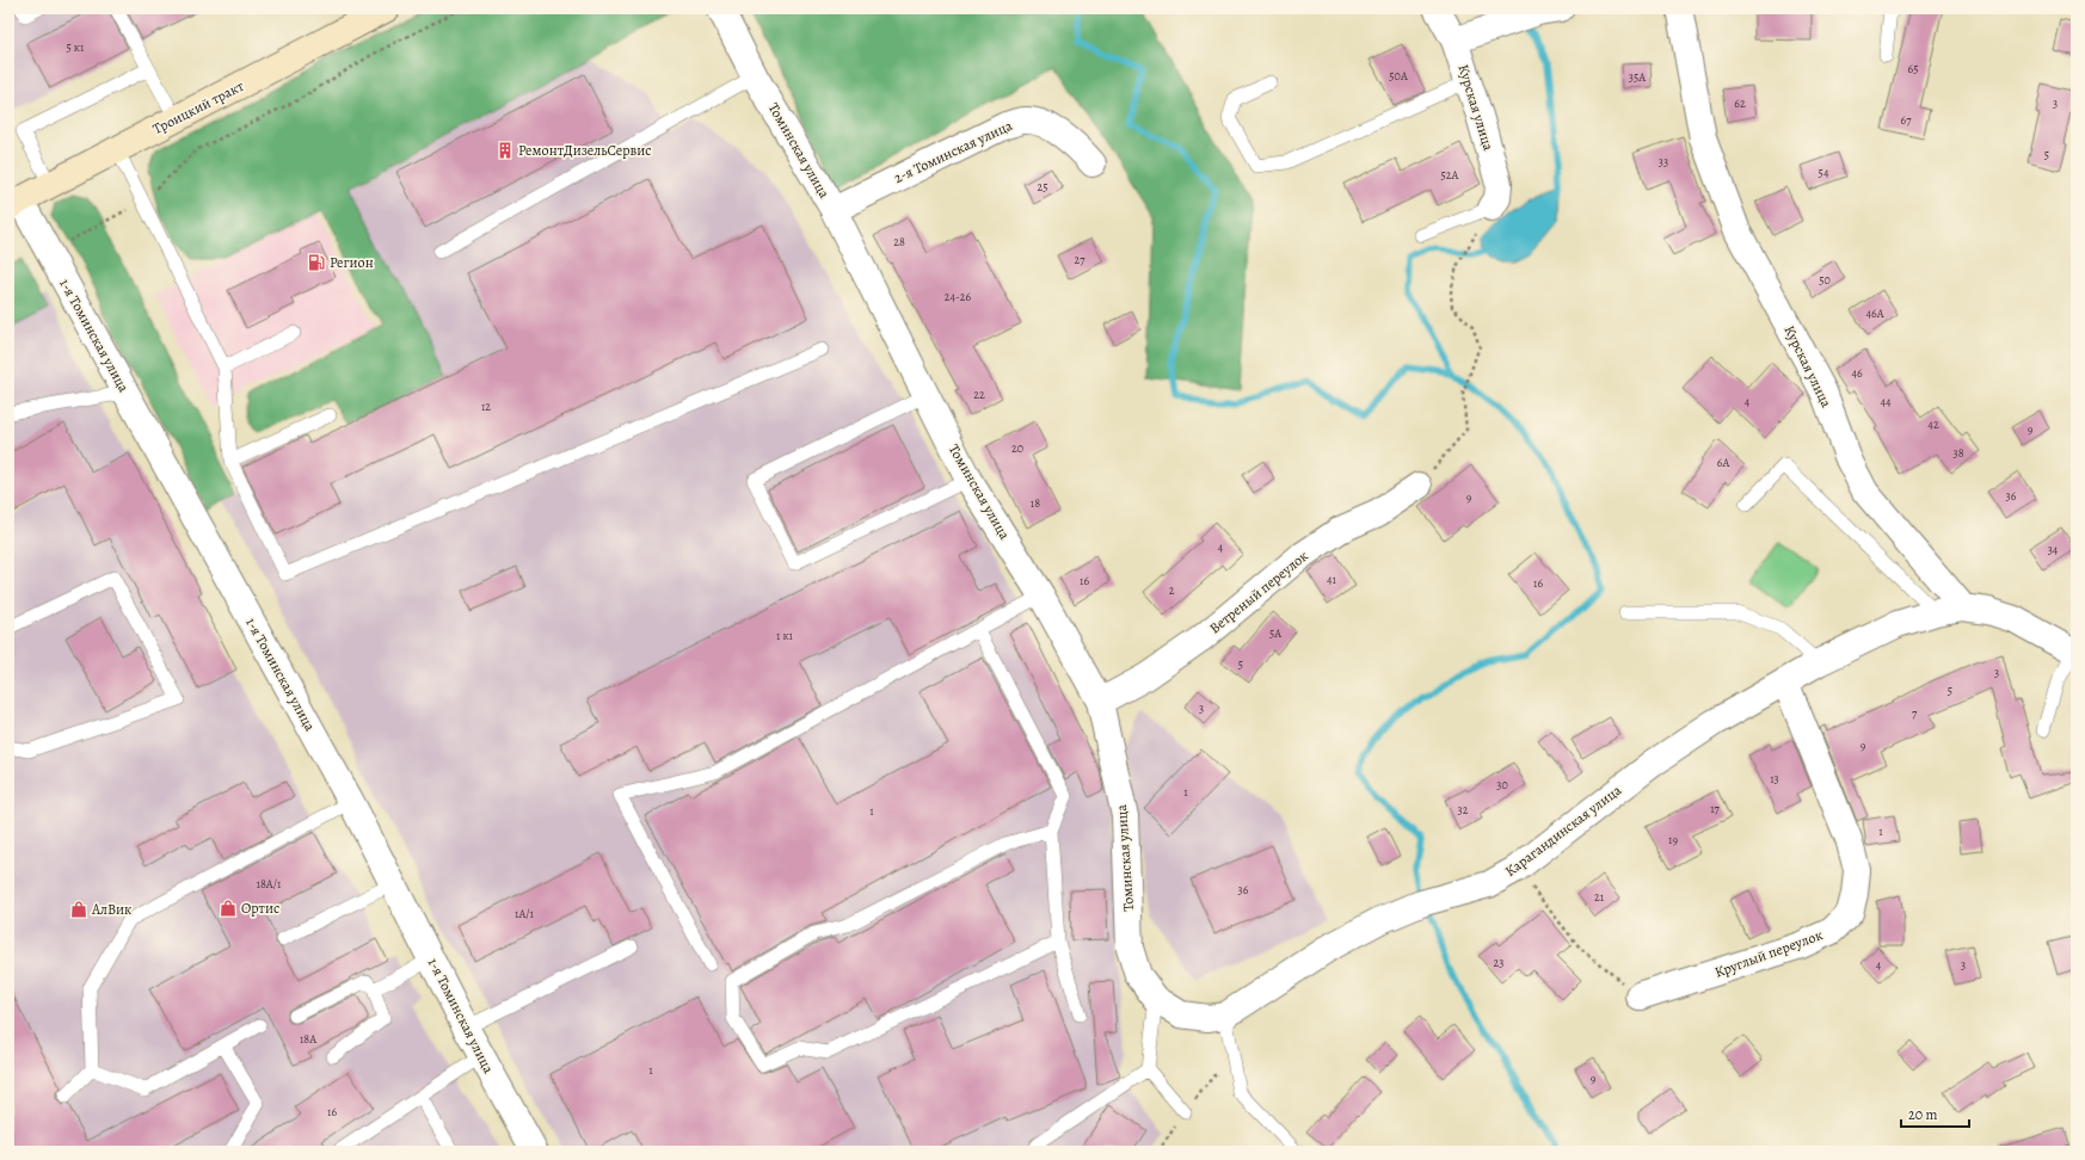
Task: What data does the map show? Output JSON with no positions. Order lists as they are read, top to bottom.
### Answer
{
  "streets": {
    "main road": ["Троицкий тракт"],
    "street": [
      "Курская улица",
      "Томинская улица",
      "2-я Томинская улица",
      "1-я Томинская улица",
      "Ветреный переулок",
      "Карагандинская улица",
      "Круглый переулок"
    ]
  },
  "crossings": [
    ["Троицкий тракт", "1-я Томинская улица"],
    ["Курская улица", "Карагандинская улица"],
    ["Томинская улица", "2-я Томинская улица"],
    ["Томинская улица", "Ветреный переулок"],
    ["Томинская улица", "Карагандинская улица"],
    ["Карагандинская улица", "Круглый переулок"]
  ],
  "places": {
    "building": ["РемонтДизельСервис"],
    "fuel station": ["Регион"],
    "shop": ["Ортис", "АлВик"]
  },
  "house_numbers": [
    "5 к1",
    "65",
    "50А",
    "35А",
    "62",
    "3",
    "67",
    "5",
    "33",
    "54",
    "52А",
    "25",
    "28",
    "27",
    "50",
    "24-26",
    "46А",
    "46",
    "22",
    "4",
    "44",
    "12",
    "42",
    "9",
    "20",
    "38",
    "6А",
    "36",
    "9",
    "18",
    "4",
    "34",
    "41",
    "16",
    "16",
    "2",
    "5А",
    "1 к1",
    "5",
    "3",
    "5",
    "3",
    "7",
    "9",
    "13",
    "30",
    "1",
    "17",
    "32",
    "1",
    "1",
    "19",
    "18А/1",
    "36",
    "21",
    "1А/1",
    "23",
    "4",
    "3",
    "18А",
    "1",
    "9",
    "16"
  ],
  "scale_bar": "20 m"
}
